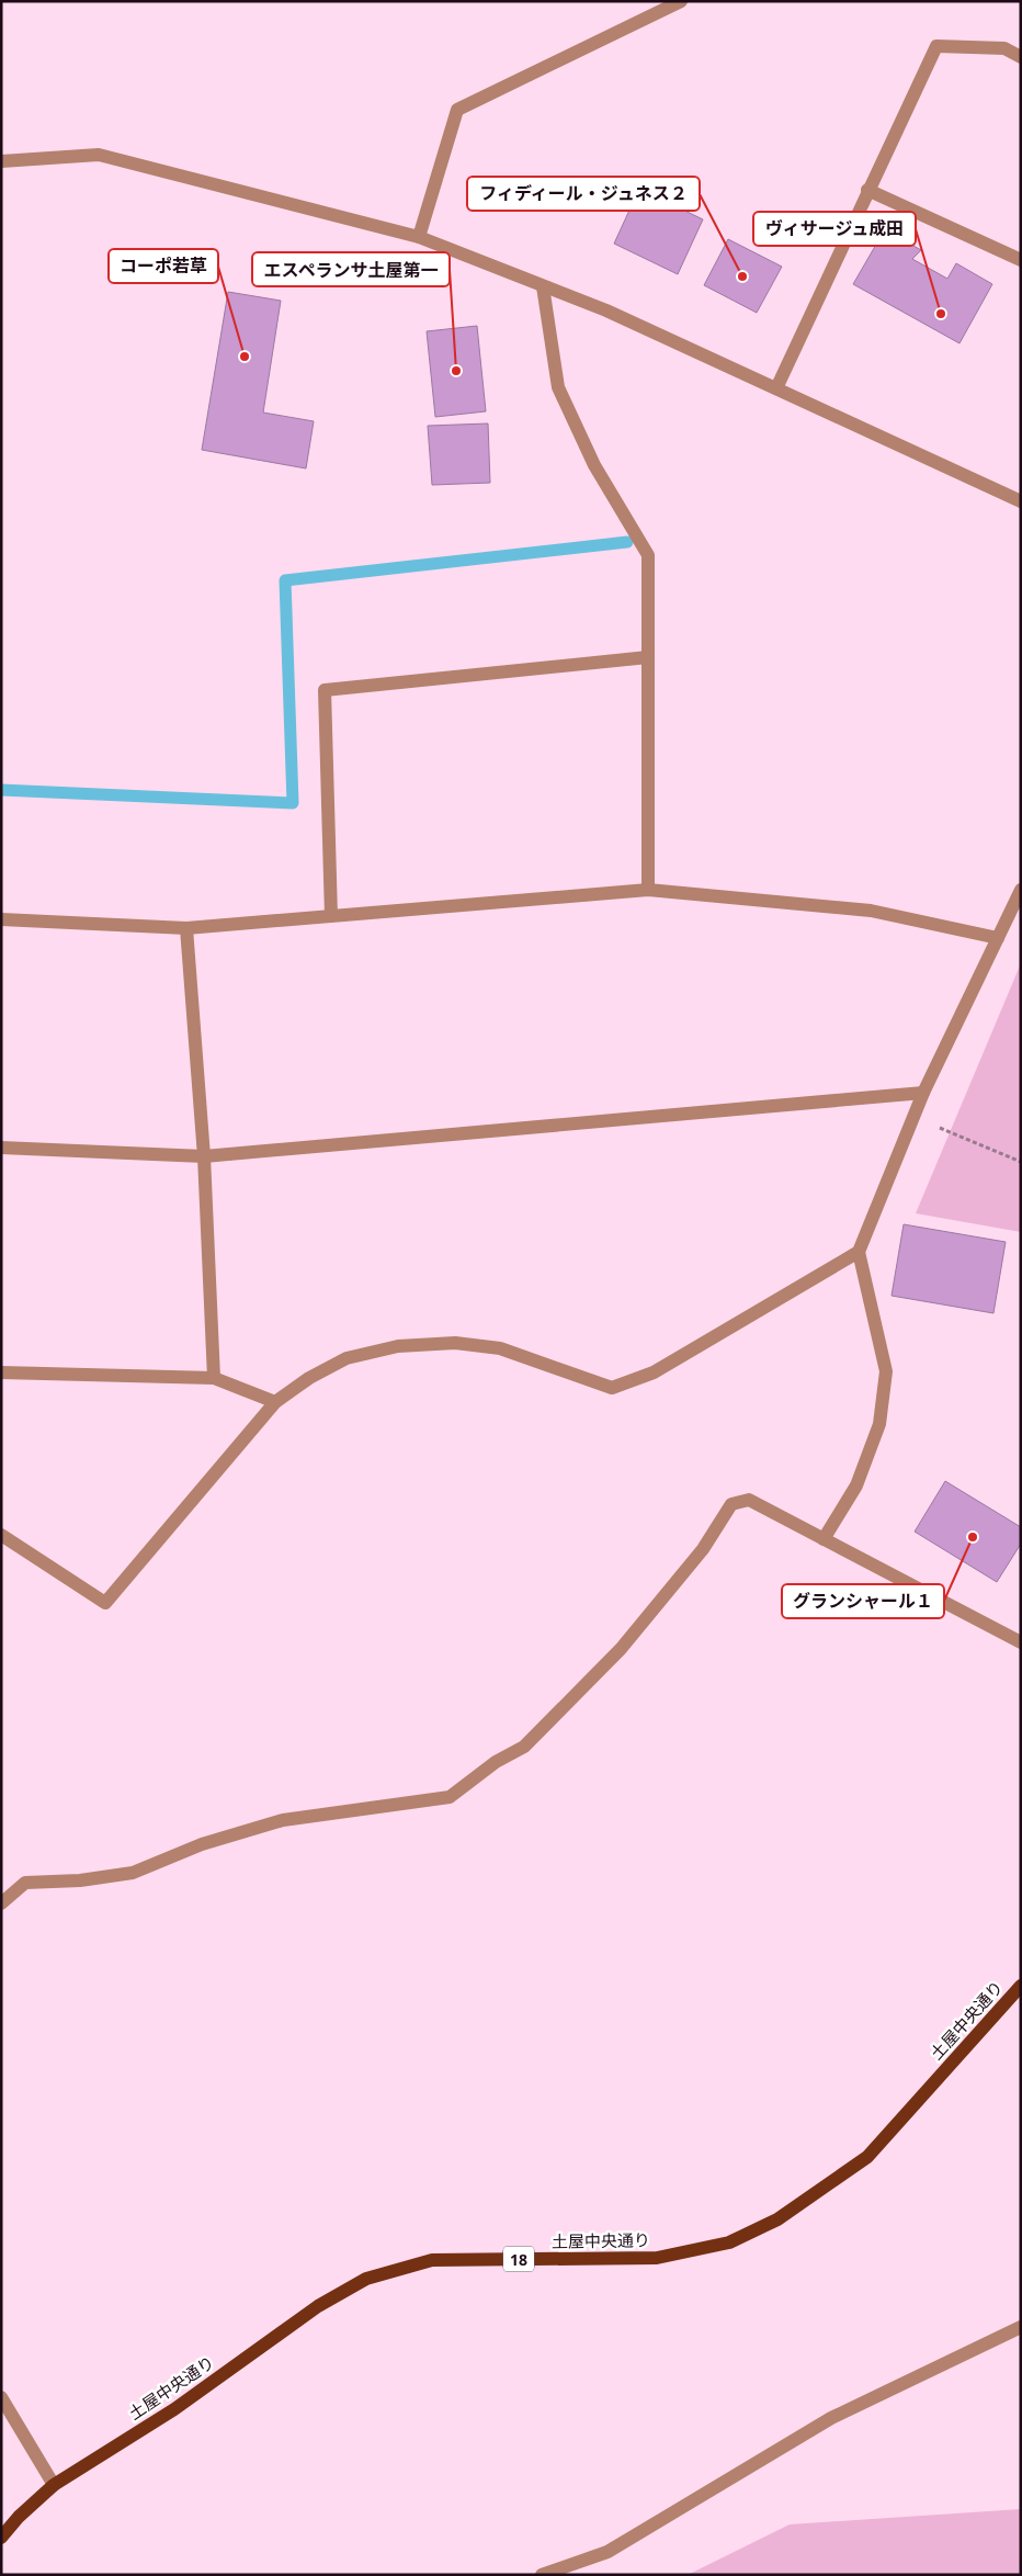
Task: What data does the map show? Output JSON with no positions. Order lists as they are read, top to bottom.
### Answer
{
  "streets": {
    "main road": ["土屋中央通り", "18"]
  },
  "places": [
    "フィディール・ジュネス２",
    "ヴィサージュ成田",
    "コーポ若草",
    "エスペランサ土屋第一",
    "グランシャール１"
  ]
}
